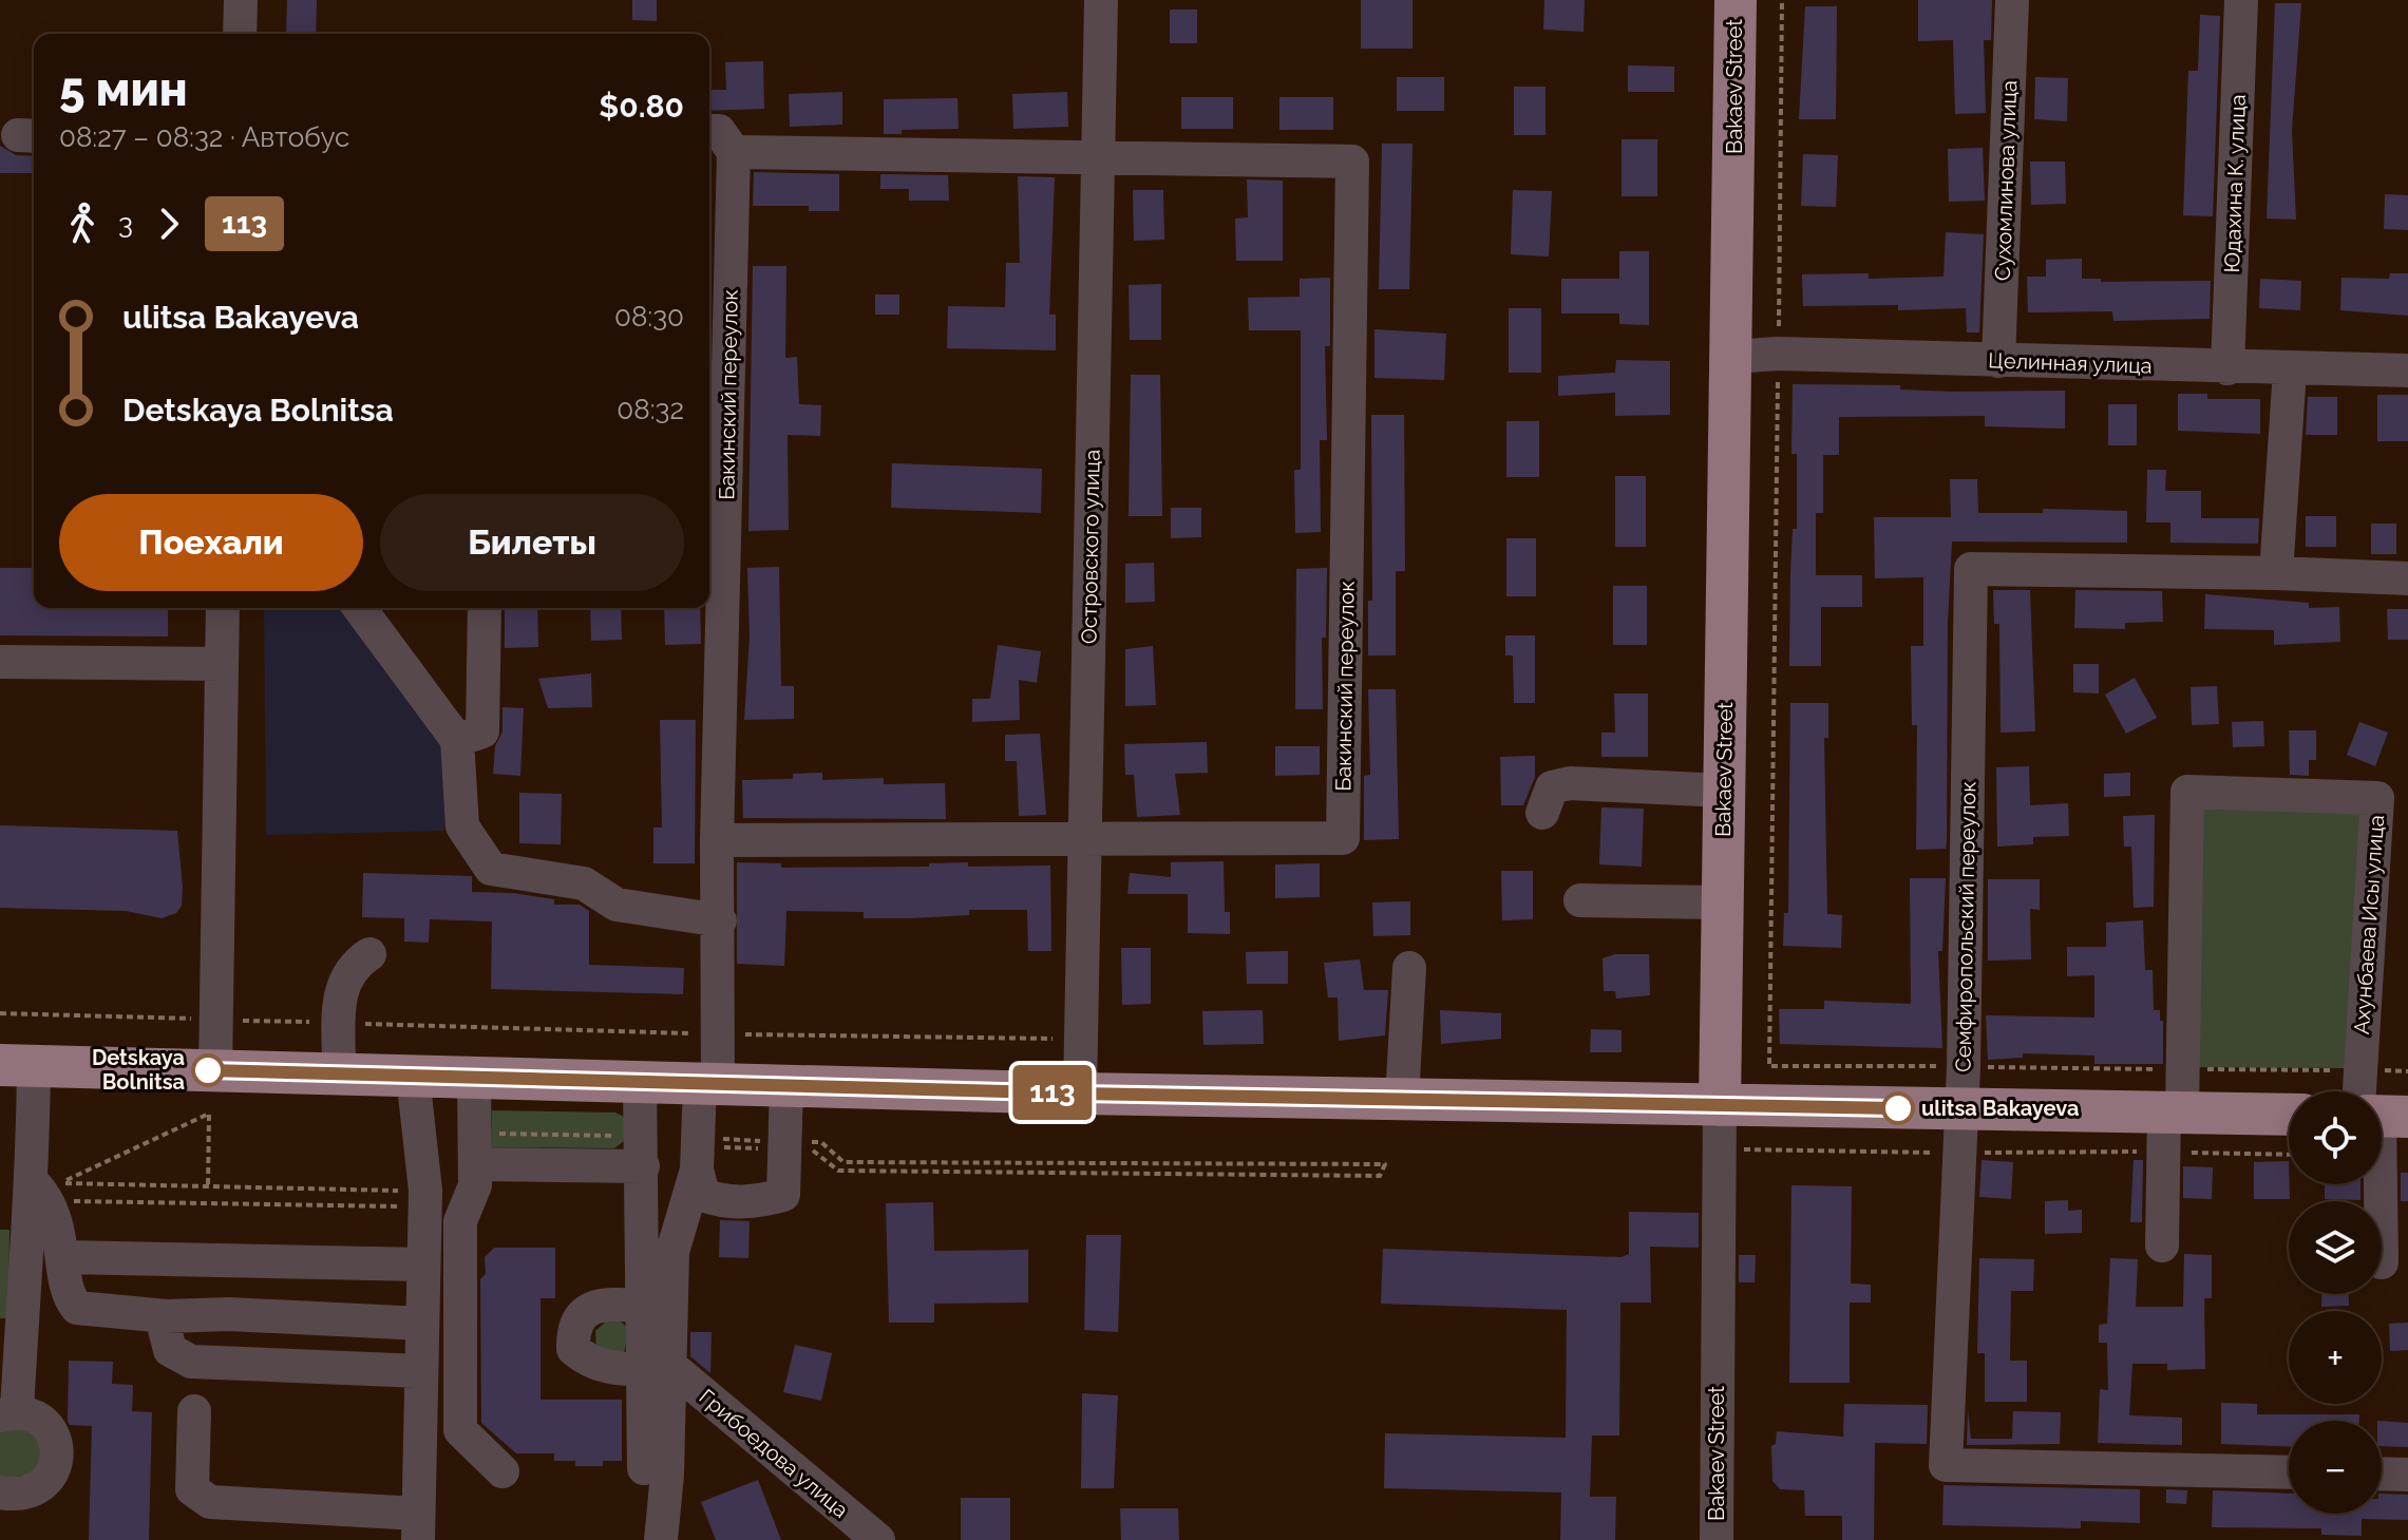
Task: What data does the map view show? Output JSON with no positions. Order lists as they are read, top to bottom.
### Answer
{
  "streets": {
    "main road": ["Bakaev Street"],
    "street": [
      "Сухомлинова улица",
      "Юдахина К. улица",
      "Целинная улица",
      "Бакинский переулок",
      "Островского улица",
      "Ахунбаева Исы улица",
      "Семфиропольский переулок",
      "Грибоедова улица"
    ]
  },
  "crossings": [
    ["Bakaev Street", "Целинная улица"],
    ["Сухомлинова улица", "Целинная улица"],
    ["Юдахина К. улица", "Целинная улица"],
    ["Бакинский переулок", "Островского улица"],
    ["Бакинский переулок", "Грибоедова улица"]
  ],
  "places": ["Detskaya Bolnitsa", "ulitsa Bakayeva"],
  "lines": ["bus line 113"],
  "page": {
    "on_map": "113",
    "heading": ["5 мин", "08:27 – 08:32 · Автобус", "$0.80"],
    "legs": ["3", "113"],
    "list": [
      {
        "name": "ulitsa Bakayeva",
        "value": "08:30"
      },
      {
        "name": "Detskaya Bolnitsa",
        "value": "08:32"
      }
    ],
    "buttons": ["Поехали", "Билеты"],
    "map_buttons": ["+", "−"]
  }
}
